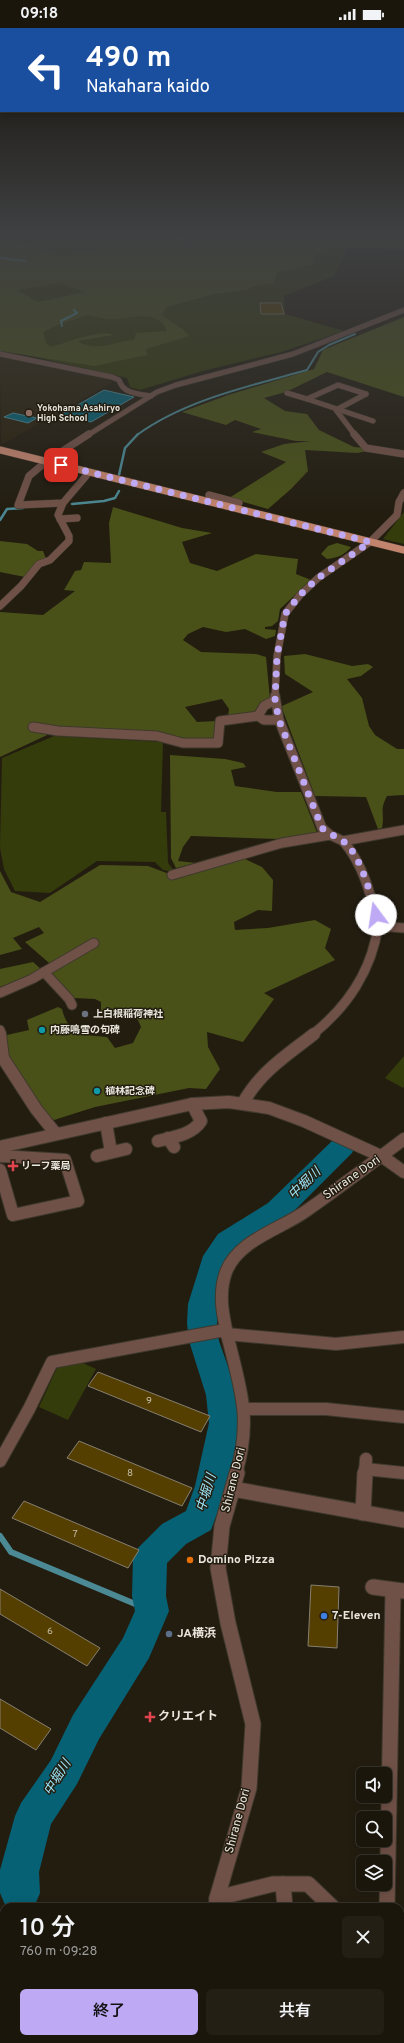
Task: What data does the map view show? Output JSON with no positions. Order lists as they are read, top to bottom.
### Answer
{
  "streets": {
    "street": ["Shirane Dori"]
  },
  "water": ["中堀川"],
  "places": {
    "other": [
      "Yokohama Asahiryo High School",
      "上白根稲荷神社",
      "内藤鳴雪の句碑",
      "植林記念碑",
      "Domino Pizza",
      "7-Eleven",
      "JA横浜"
    ],
    "health": ["リーフ薬局", "クリエイト"]
  },
  "house_numbers": [
    "9",
    "8",
    "7",
    "6"
  ],
  "page": {
    "status": "09:18",
    "turn": ["490 m", "Nakahara kaido"],
    "heading": ["10 分", "760 m · 09:28"],
    "buttons": ["終了", "共有"]
  }
}
